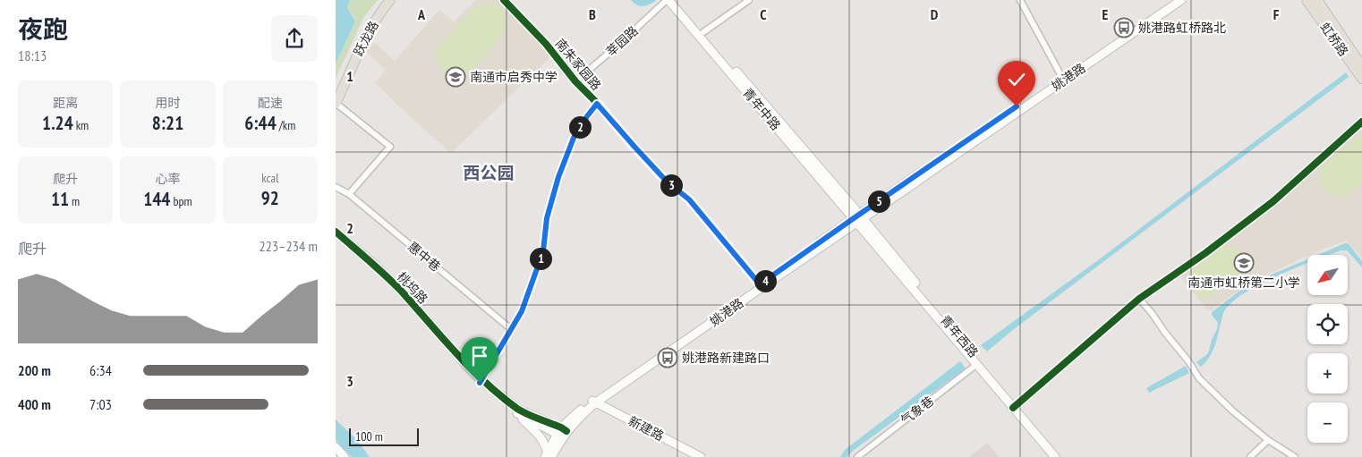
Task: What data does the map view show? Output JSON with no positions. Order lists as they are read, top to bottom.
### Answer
{
  "streets": {
    "main road": [
      "跃龙路",
      "虹桥路",
      "姚港路",
      "青年中路",
      "桃坞路",
      "青年西路",
      "新建路"
    ],
    "street": [
      "莘园路",
      "南朱家园路",
      "惠中巷",
      "气象巷"
    ]
  },
  "crossings": [
    ["莘园路", "南朱家园路"],
    ["莘园路", "青年中路"],
    ["南朱家园路", "姚港路"],
    ["姚港路", "青年中路"],
    ["姚港路", "桃坞路"],
    ["姚港路", "青年西路"],
    ["姚港路", "新建路"],
    ["青年中路", "青年西路"],
    ["青年西路", "气象巷"]
  ],
  "districts": ["西公园"],
  "places": {
    "bus stop": ["姚港路虹桥路北", "姚港路新建路口"],
    "school or university": ["南通市启秀中学", "南通市虹桥第二小学"]
  },
  "scale_bar": "100 m",
  "north": "bottom left",
  "page": {
    "heading": ["夜跑", "18:13"],
    "stats": [
      ["距离", "1.24 km"],
      ["用时", "8:21"],
      ["配速", "6:44 /km"],
      ["爬升", "11 m"],
      ["心率", "144 bpm"],
      ["kcal", "92"]
    ],
    "pins": [
      "2",
      "3",
      "5",
      "1",
      "4"
    ],
    "chart": ["爬升", "223–234 m"],
    "map_buttons": ["+", "−"],
    "list": [
      {
        "name": "200 m",
        "note": "6:34"
      },
      {
        "name": "400 m",
        "note": "7:03"
      }
    ],
    "scale": "100 m"
  },
  "grid": {
    "columns": [
      "A",
      "B",
      "C",
      "D",
      "E",
      "F"
    ],
    "rows": ["1", "2", "3"]
  }
}
